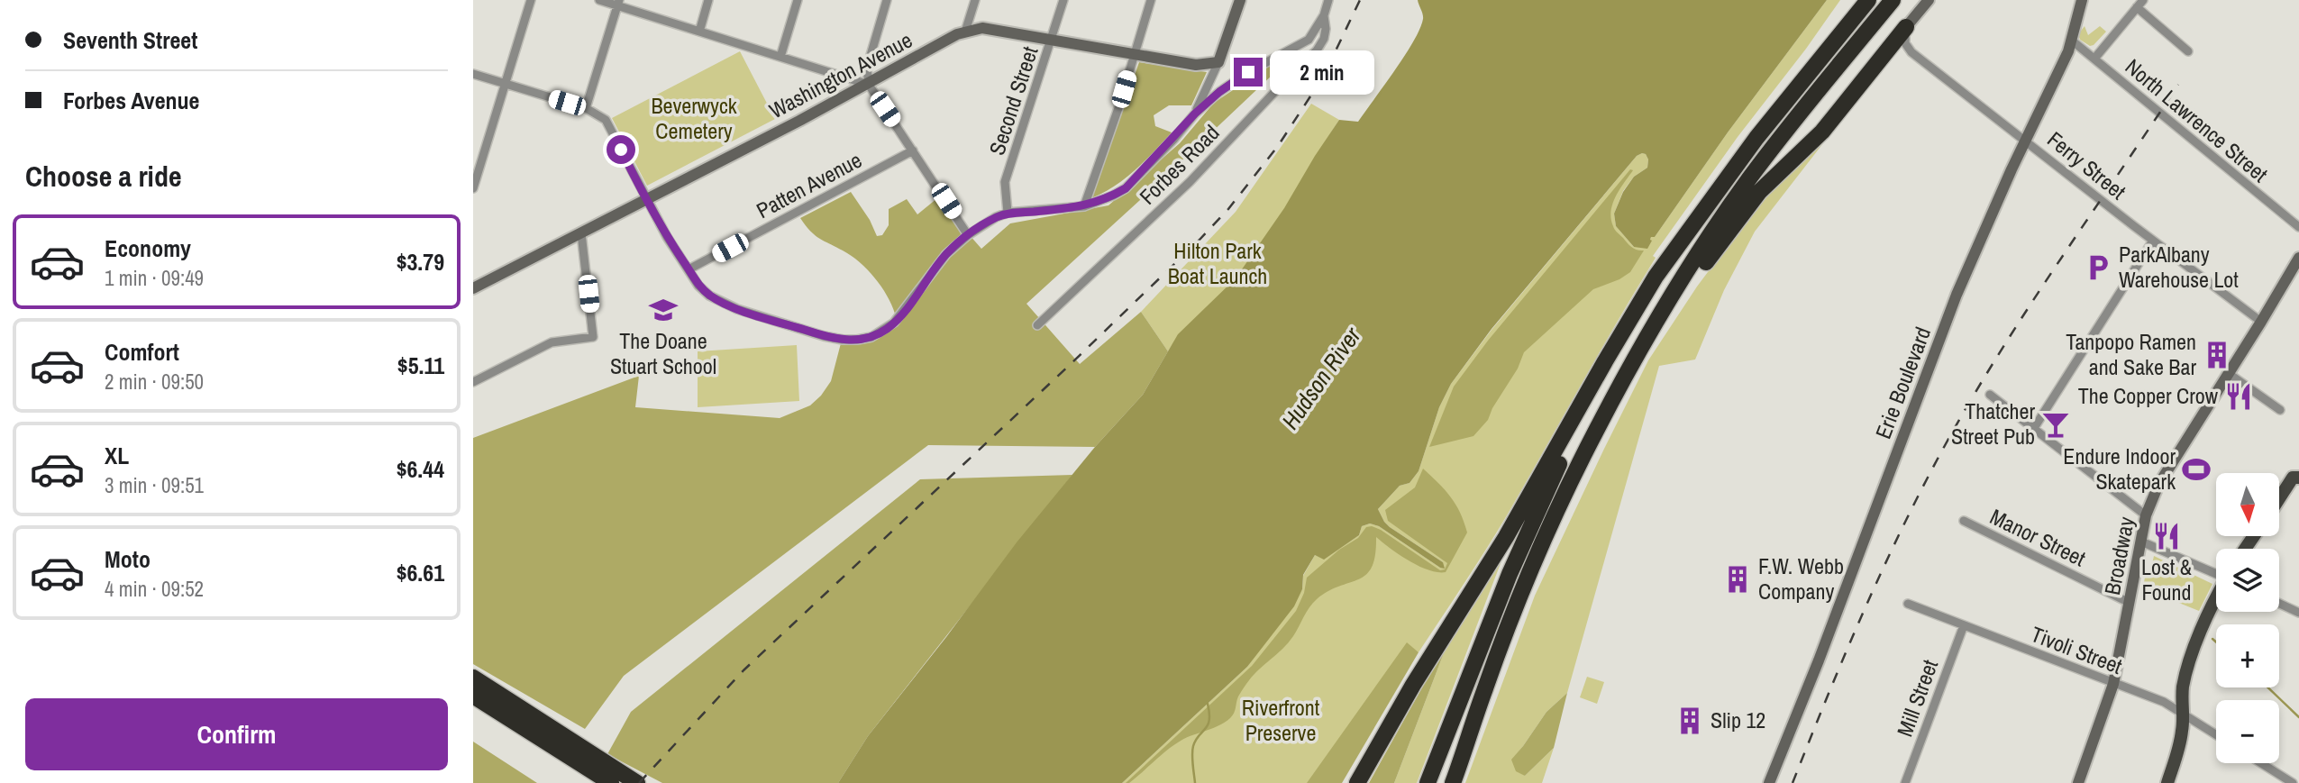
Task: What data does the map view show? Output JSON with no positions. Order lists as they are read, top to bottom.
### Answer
{
  "streets": {
    "street": [
      "Washington Avenue",
      "Second Street",
      "North Lawrence Street",
      "Forbes Road",
      "Ferry Street",
      "Patten Avenue",
      "Erie Boulevard",
      "Manor Street",
      "Broadway",
      "Tivoli Street",
      "Mill Street"
    ]
  },
  "crossings": [
    ["Washington Avenue", "Second Street"],
    ["North Lawrence Street", "Erie Boulevard"],
    ["Ferry Street", "Erie Boulevard"],
    ["Ferry Street", "Broadway"],
    ["Manor Street", "Broadway"],
    ["Broadway", "Tivoli Street"],
    ["Tivoli Street", "Mill Street"]
  ],
  "water": ["Hudson River"],
  "parks": ["Beverwyck Cemetery", "Hilton Park Boat Launch", "Riverfront Preserve"],
  "places": {
    "parking": ["ParkAlbany Warehouse Lot"],
    "school or university": ["The Doane Stuart School"],
    "building": ["Tanpopo Ramen and Sake Bar", "F.W. Webb Company", "Slip 12"],
    "restaurant": ["The Copper Crow", "Lost & Found"],
    "bar": ["Thatcher Street Pub"],
    "sports": ["Endure Indoor Skatepark"]
  },
  "north": "bottom",
  "page": {
    "banner": ["Seventh Street", "Forbes Avenue"],
    "bubble": "2 min",
    "heading": "Choose a ride",
    "list": [
      {
        "name": "Economy",
        "note": "1 min · 09:49",
        "value": "$3.79"
      },
      {
        "name": "Comfort",
        "note": "2 min · 09:50",
        "value": "$5.11"
      },
      {
        "name": "XL",
        "note": "3 min · 09:51",
        "value": "$6.44"
      },
      {
        "name": "Moto",
        "note": "4 min · 09:52",
        "value": "$6.61"
      }
    ],
    "map_buttons": ["+", "−"],
    "buttons": "Confirm"
  }
}
